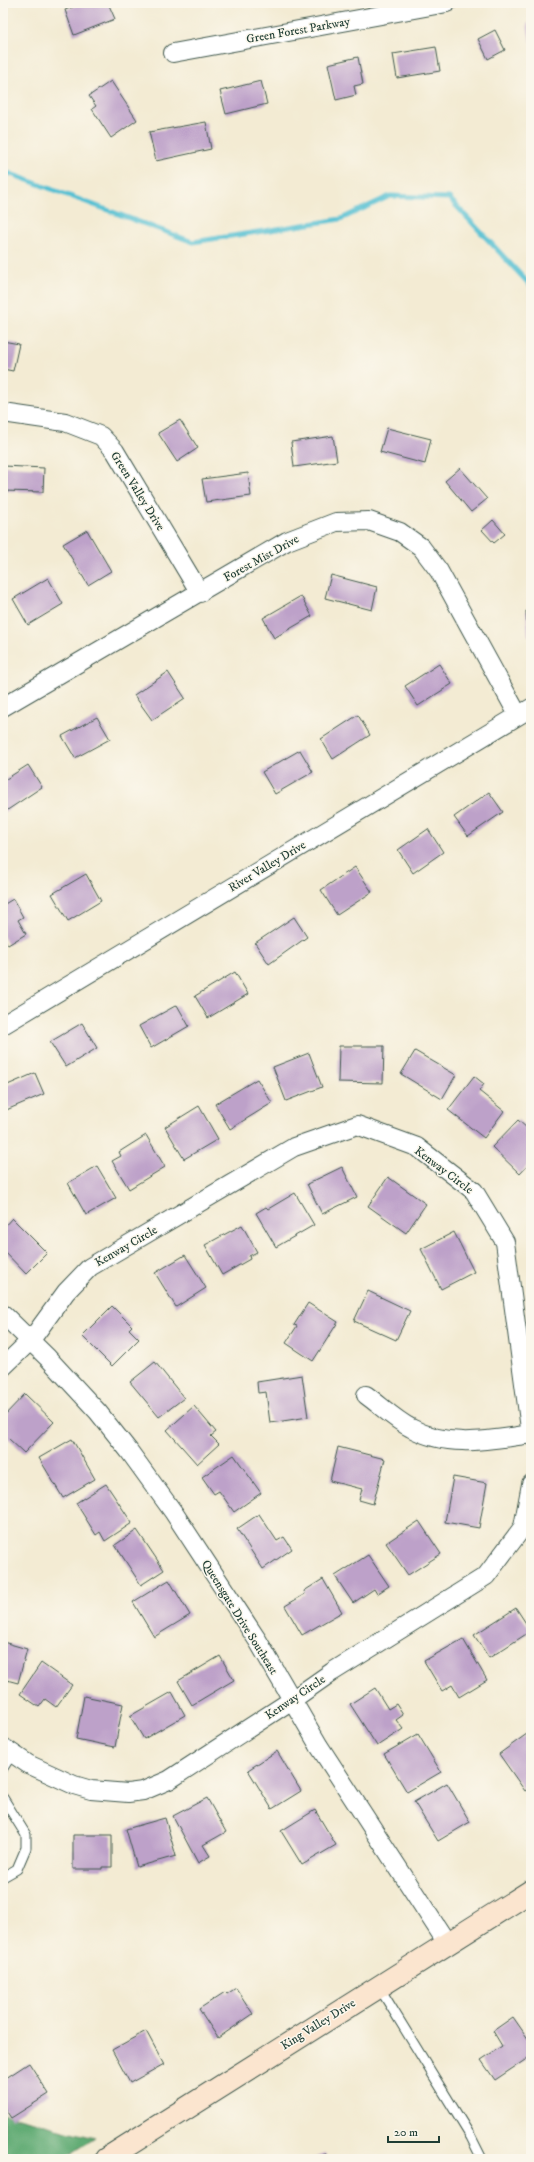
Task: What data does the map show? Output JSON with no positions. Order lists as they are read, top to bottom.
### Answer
{
  "streets": {
    "street": [
      "Green Forest Parkway",
      "Green Valley Drive",
      "Forest Mist Drive",
      "River Valley Drive",
      "Kenway Circle",
      "Queensgate Drive Southeast",
      "King Valley Drive"
    ]
  },
  "crossings": [
    ["Green Valley Drive", "Forest Mist Drive"],
    ["Forest Mist Drive", "River Valley Drive"],
    ["Kenway Circle", "Queensgate Drive Southeast"],
    ["Queensgate Drive Southeast", "King Valley Drive"]
  ],
  "scale_bar": "20 m"
}
